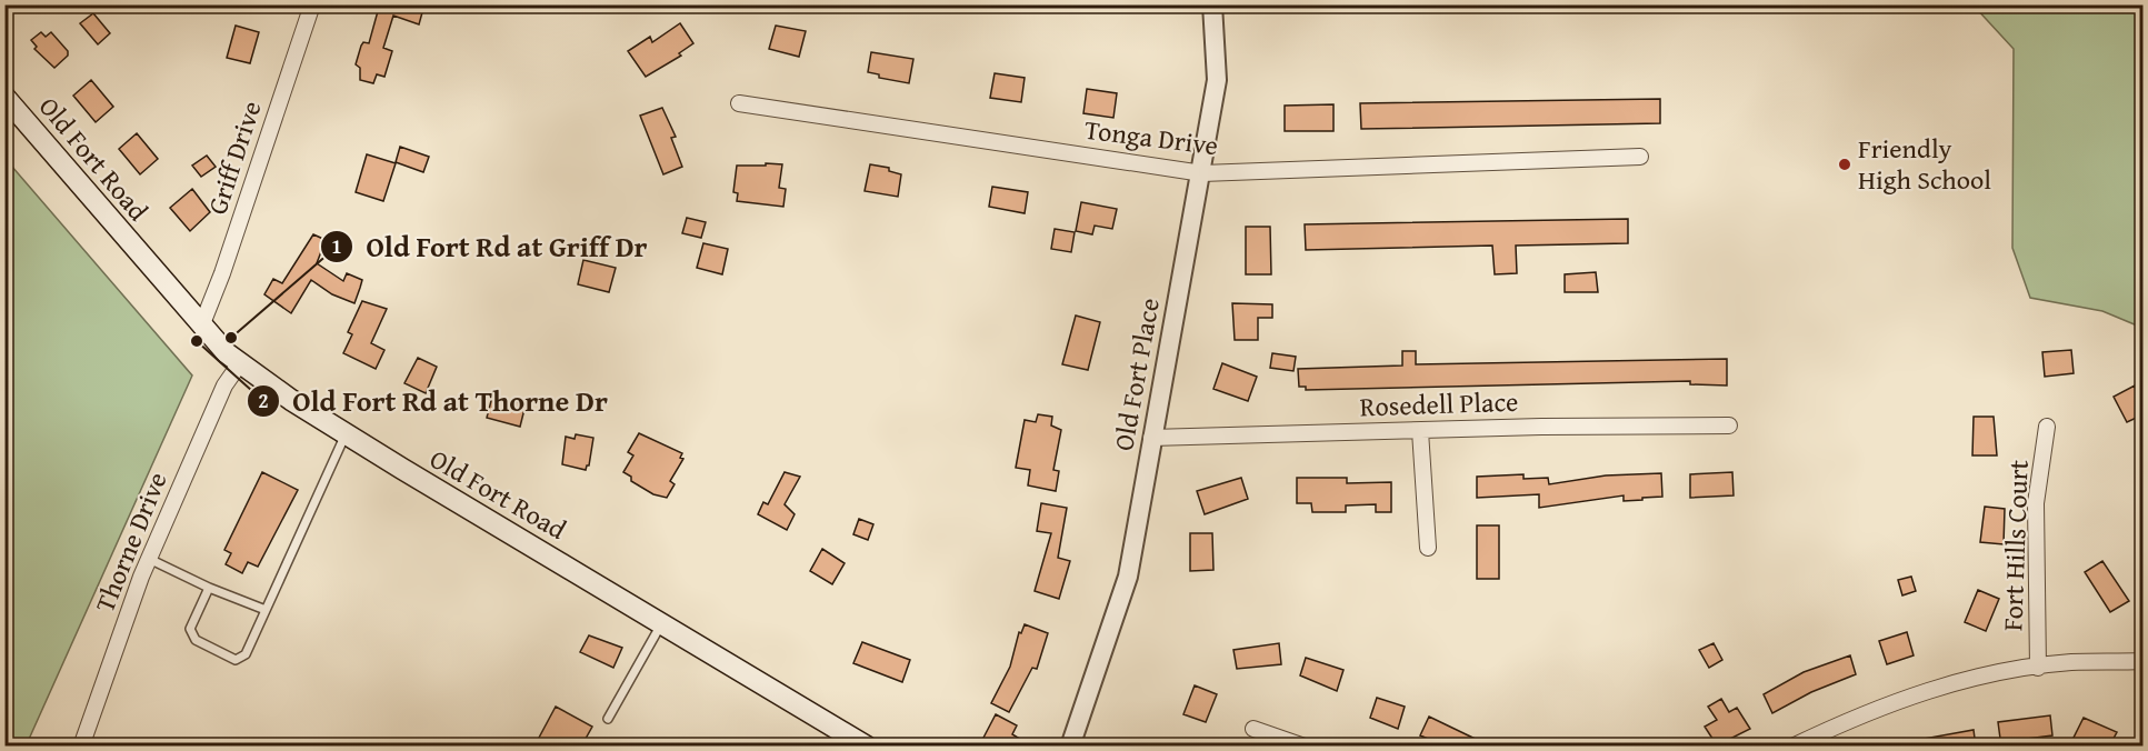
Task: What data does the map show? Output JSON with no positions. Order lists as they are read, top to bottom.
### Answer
{
  "streets": {
    "main road": ["Old Fort Road"],
    "street": [
      "Tonga Drive",
      "Griff Drive",
      "Old Fort Place",
      "Rosedell Place",
      "Thorne Drive",
      "Fort Hills Court"
    ]
  },
  "crossings": [
    ["Tonga Drive", "Old Fort Place"],
    ["Griff Drive", "Old Fort Road"],
    ["Old Fort Road", "Thorne Drive"],
    ["Old Fort Place", "Rosedell Place"]
  ],
  "places": ["Friendly High School", "Old Fort Rd at Griff Dr", "Old Fort Rd at Thorne Dr"]
}
